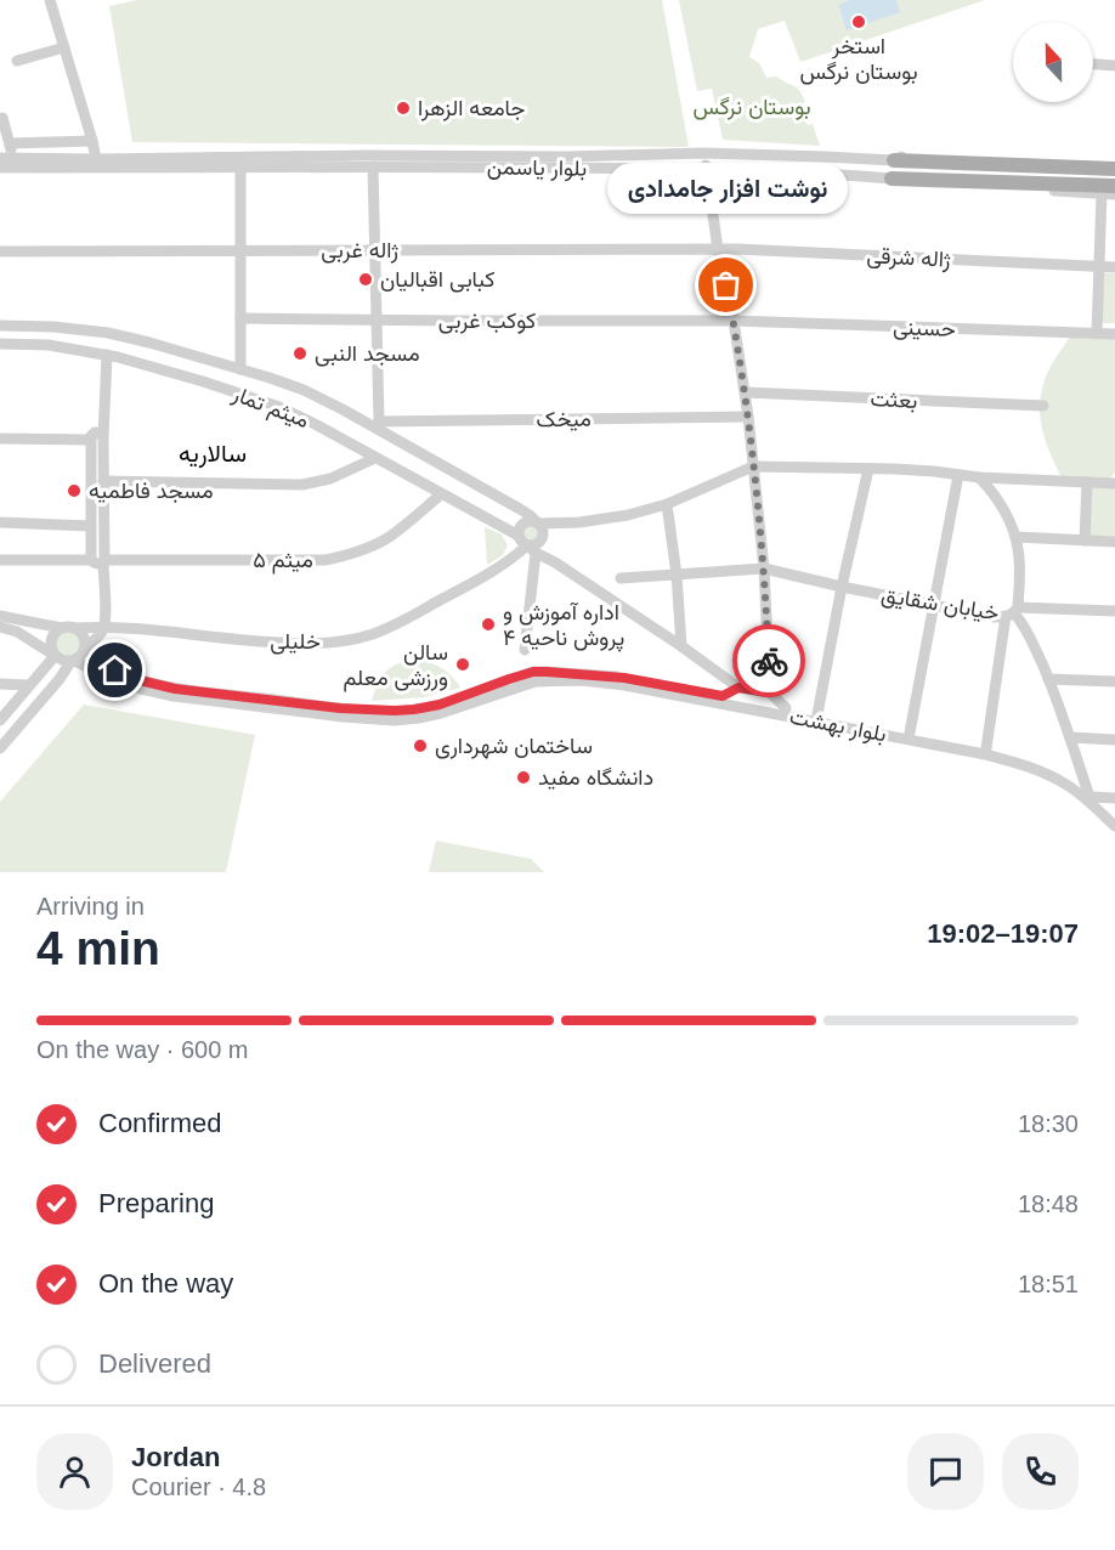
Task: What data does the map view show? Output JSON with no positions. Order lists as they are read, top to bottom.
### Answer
{
  "streets": {
    "street": [
      "بلوار یاسمن",
      "ژاله غربی",
      "ژاله شرقی",
      "کوکب غربی",
      "حسینی",
      "بعثت",
      "میثم تمار",
      "میخک",
      "میثم ۵",
      "خیابان شقایق",
      "خلیلی",
      "بلوار بهشت"
    ]
  },
  "crossings": [
    ["ژاله غربی", "ژاله شرقی"],
    ["کوکب غربی", "حسینی"],
    ["میثم تمار", "میخک"],
    ["میثم تمار", "میثم ۵"],
    ["میثم تمار", "خلیلی"],
    ["خلیلی", "بلوار بهشت"]
  ],
  "districts": ["سالاریه"],
  "parks": ["بوستان نرگس"],
  "places": [
    "استخر بوستان نرگس",
    "جامعه الزهرا",
    "کبابی اقبالیان",
    "نوشت افزار جامدادی",
    "مسجد النبی",
    "مسجد فاطمیه",
    "اداره آموزش و پروش ناحیه ۴",
    "سالن ورزشی معلم",
    "ساختمان شهرداری",
    "دانشگاه مفید"
  ],
  "north": "top",
  "page": {
    "bubble": "نوشت افزار جامدادی",
    "heading": ["4 min", "Arriving in", "19:02–19:07"],
    "panel": ["Jordan", "Courier · 4.8"],
    "bar": "On the way · 600 m",
    "list": [
      ["Confirmed", "18:30"],
      ["Preparing", "18:48"],
      ["On the way", "18:51"],
      "Delivered"
    ]
  }
}
